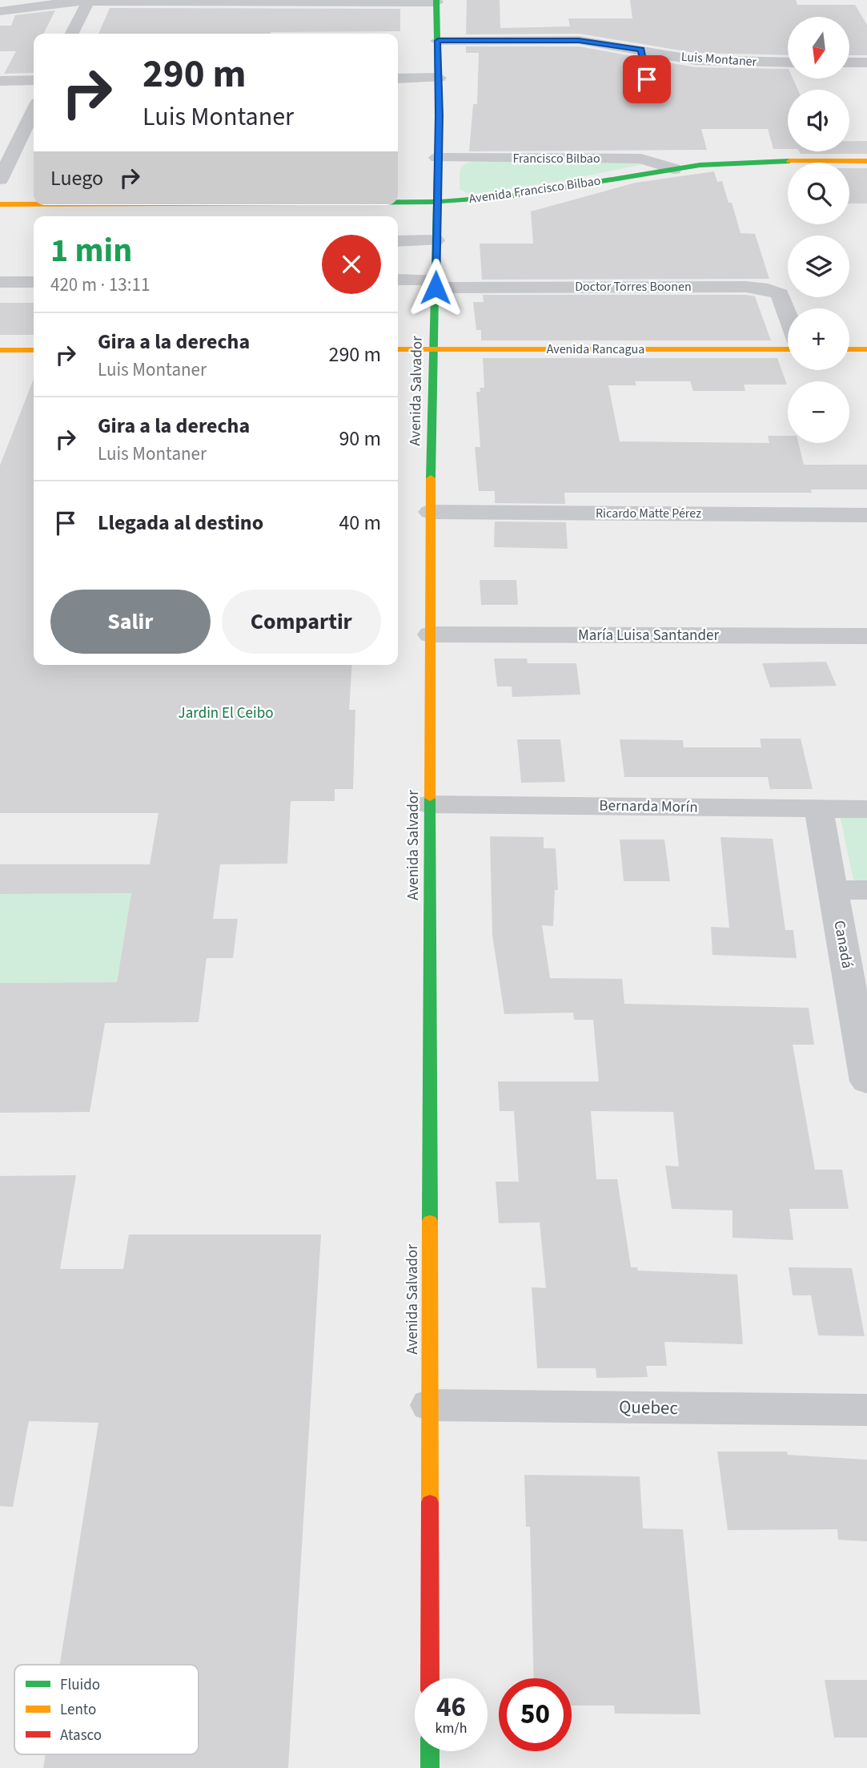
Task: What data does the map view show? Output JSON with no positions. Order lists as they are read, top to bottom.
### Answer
{
  "streets": {
    "main road": ["Avenida Francisco Bilbao", "Avenida Rancagua", "Avenida Salvador"],
    "street": [
      "Luis Montaner",
      "Francisco Bilbao",
      "Doctor Torres Boonen",
      "Ricardo Matte Pérez",
      "María Luisa Santander",
      "Bernarda Morín",
      "Canadá",
      "Quebec"
    ]
  },
  "crossings": [
    ["Luis Montaner", "Avenida Salvador"],
    ["Francisco Bilbao", "Avenida Francisco Bilbao"],
    ["Francisco Bilbao", "Avenida Salvador"],
    ["Avenida Francisco Bilbao", "Avenida Salvador"],
    ["Doctor Torres Boonen", "Avenida Salvador"],
    ["Avenida Rancagua", "Avenida Salvador"],
    ["Avenida Salvador", "Ricardo Matte Pérez"],
    ["Avenida Salvador", "María Luisa Santander"],
    ["Avenida Salvador", "Bernarda Morín"],
    ["Avenida Salvador", "Quebec"],
    ["Bernarda Morín", "Canadá"]
  ],
  "parks": ["Jardin El Ceibo"],
  "legend": ["Fluido", "Lento", "Atasco"],
  "north": "bottom",
  "page": {
    "map_buttons": ["+", "−"],
    "turn": ["290 m", "Luis Montaner"],
    "then": "Luego",
    "heading": ["1 min", "420 m · 13:11"],
    "list": [
      {
        "name": "Gira a la derecha",
        "note": "Luis Montaner",
        "value": "290 m"
      },
      {
        "name": "Gira a la derecha",
        "note": "Luis Montaner",
        "value": "90 m"
      },
      {
        "name": "Llegada al destino",
        "value": "40 m"
      }
    ],
    "buttons": ["Salir", "Compartir"],
    "speed": "46 km/h",
    "limit": "50"
  }
}
